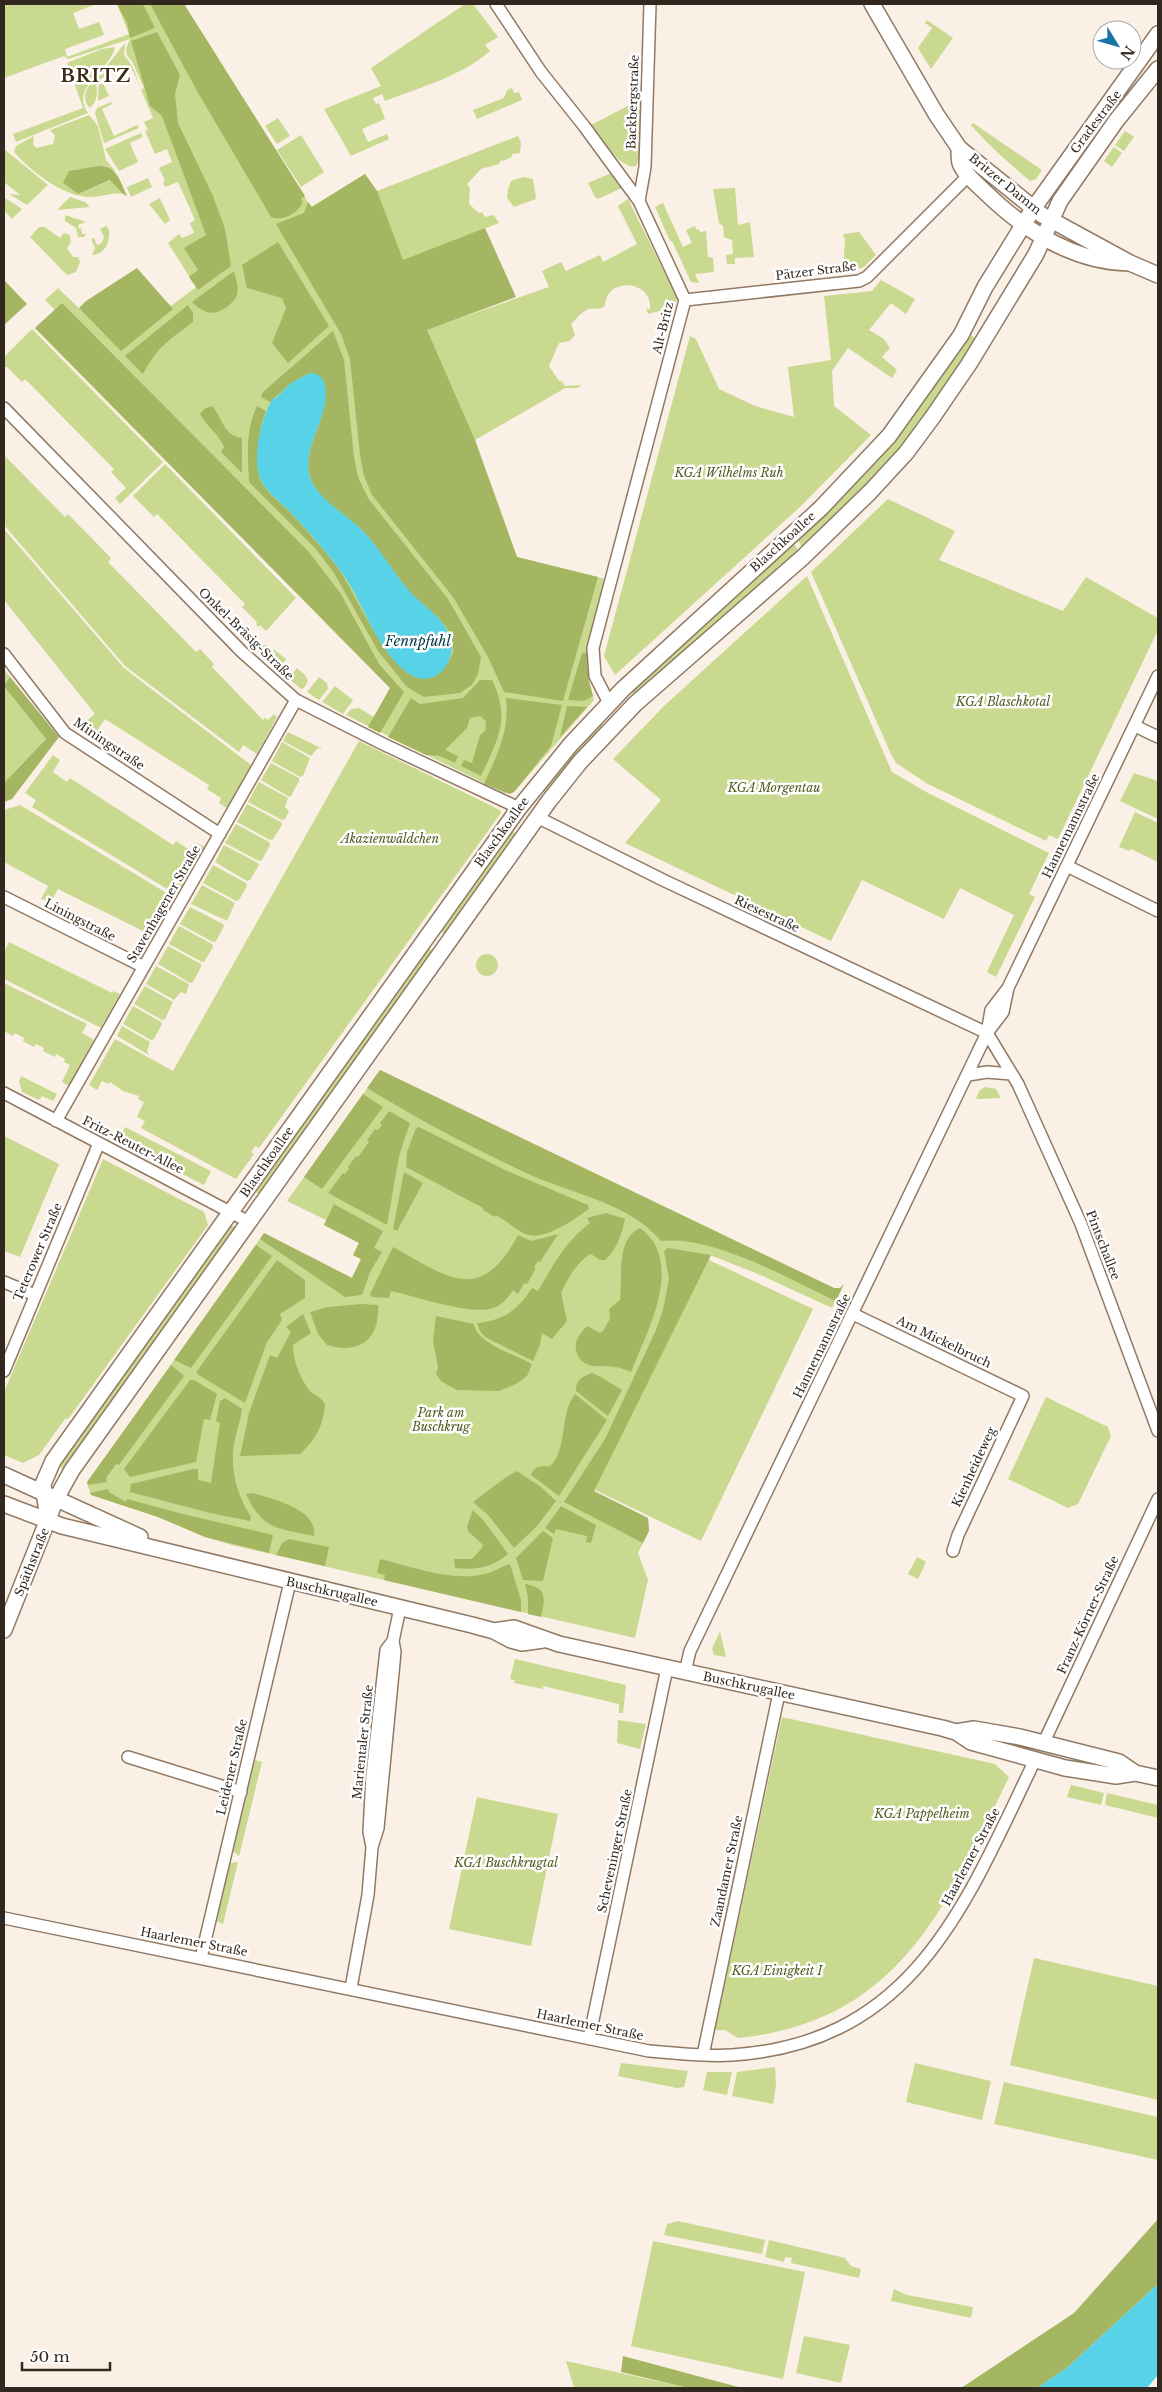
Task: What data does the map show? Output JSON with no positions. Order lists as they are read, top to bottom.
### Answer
{
  "streets": {
    "main road": [
      "Gradestraße",
      "Britzer Damm",
      "Blaschkoallee",
      "Späthstraße",
      "Buschkrugallee"
    ],
    "street": [
      "Backbergstraße",
      "Pätzer Straße",
      "Alt-Britz",
      "Onkel-Bräsig-Straße",
      "Miningstraße",
      "Hannemannstraße",
      "Stavenhagener Straße",
      "Riesestraße",
      "Liningstraße",
      "Fritz-Reuter-Allee",
      "Pintschallee",
      "Teterower Straße",
      "Am Mickelbruch",
      "Kienheideweg",
      "Franz-Körner-Straße",
      "Marientaler Straße",
      "Leidener Straße",
      "Scheveninger Straße",
      "Haarlemer Straße",
      "Zaandamer Straße"
    ]
  },
  "crossings": [
    ["Backbergstraße", "Alt-Britz"],
    ["Gradestraße", "Britzer Damm"],
    ["Gradestraße", "Blaschkoallee"],
    ["Britzer Damm", "Pätzer Straße"],
    ["Britzer Damm", "Blaschkoallee"],
    ["Pätzer Straße", "Alt-Britz"],
    ["Alt-Britz", "Blaschkoallee"],
    ["Blaschkoallee", "Onkel-Bräsig-Straße"],
    ["Blaschkoallee", "Riesestraße"],
    ["Blaschkoallee", "Fritz-Reuter-Allee"],
    ["Blaschkoallee", "Späthstraße"],
    ["Blaschkoallee", "Buschkrugallee"],
    ["Onkel-Bräsig-Straße", "Stavenhagener Straße"],
    ["Miningstraße", "Stavenhagener Straße"],
    ["Hannemannstraße", "Riesestraße"],
    ["Hannemannstraße", "Pintschallee"],
    ["Hannemannstraße", "Am Mickelbruch"],
    ["Hannemannstraße", "Buschkrugallee"],
    ["Stavenhagener Straße", "Liningstraße"],
    ["Stavenhagener Straße", "Fritz-Reuter-Allee"],
    ["Riesestraße", "Pintschallee"],
    ["Fritz-Reuter-Allee", "Teterower Straße"],
    ["Am Mickelbruch", "Kienheideweg"],
    ["Späthstraße", "Buschkrugallee"],
    ["Buschkrugallee", "Franz-Körner-Straße"],
    ["Buschkrugallee", "Marientaler Straße"],
    ["Buschkrugallee", "Leidener Straße"],
    ["Buschkrugallee", "Scheveninger Straße"],
    ["Buschkrugallee", "Haarlemer Straße"],
    ["Buschkrugallee", "Zaandamer Straße"],
    ["Marientaler Straße", "Haarlemer Straße"],
    ["Leidener Straße", "Haarlemer Straße"],
    ["Scheveninger Straße", "Haarlemer Straße"],
    ["Haarlemer Straße", "Zaandamer Straße"]
  ],
  "districts": ["BRITZ"],
  "water": ["Fennpfuhl"],
  "parks": [
    "KGA Wilhelms Ruh",
    "KGA Blaschkotal",
    "KGA Morgentau",
    "Akazienwäldchen",
    "Park am Buschkrug",
    "KGA Pappelheim",
    "KGA Buschkrugtal",
    "KGA Einigkeit I"
  ],
  "scale_bar": "50 m",
  "north": "bottom right"
}
